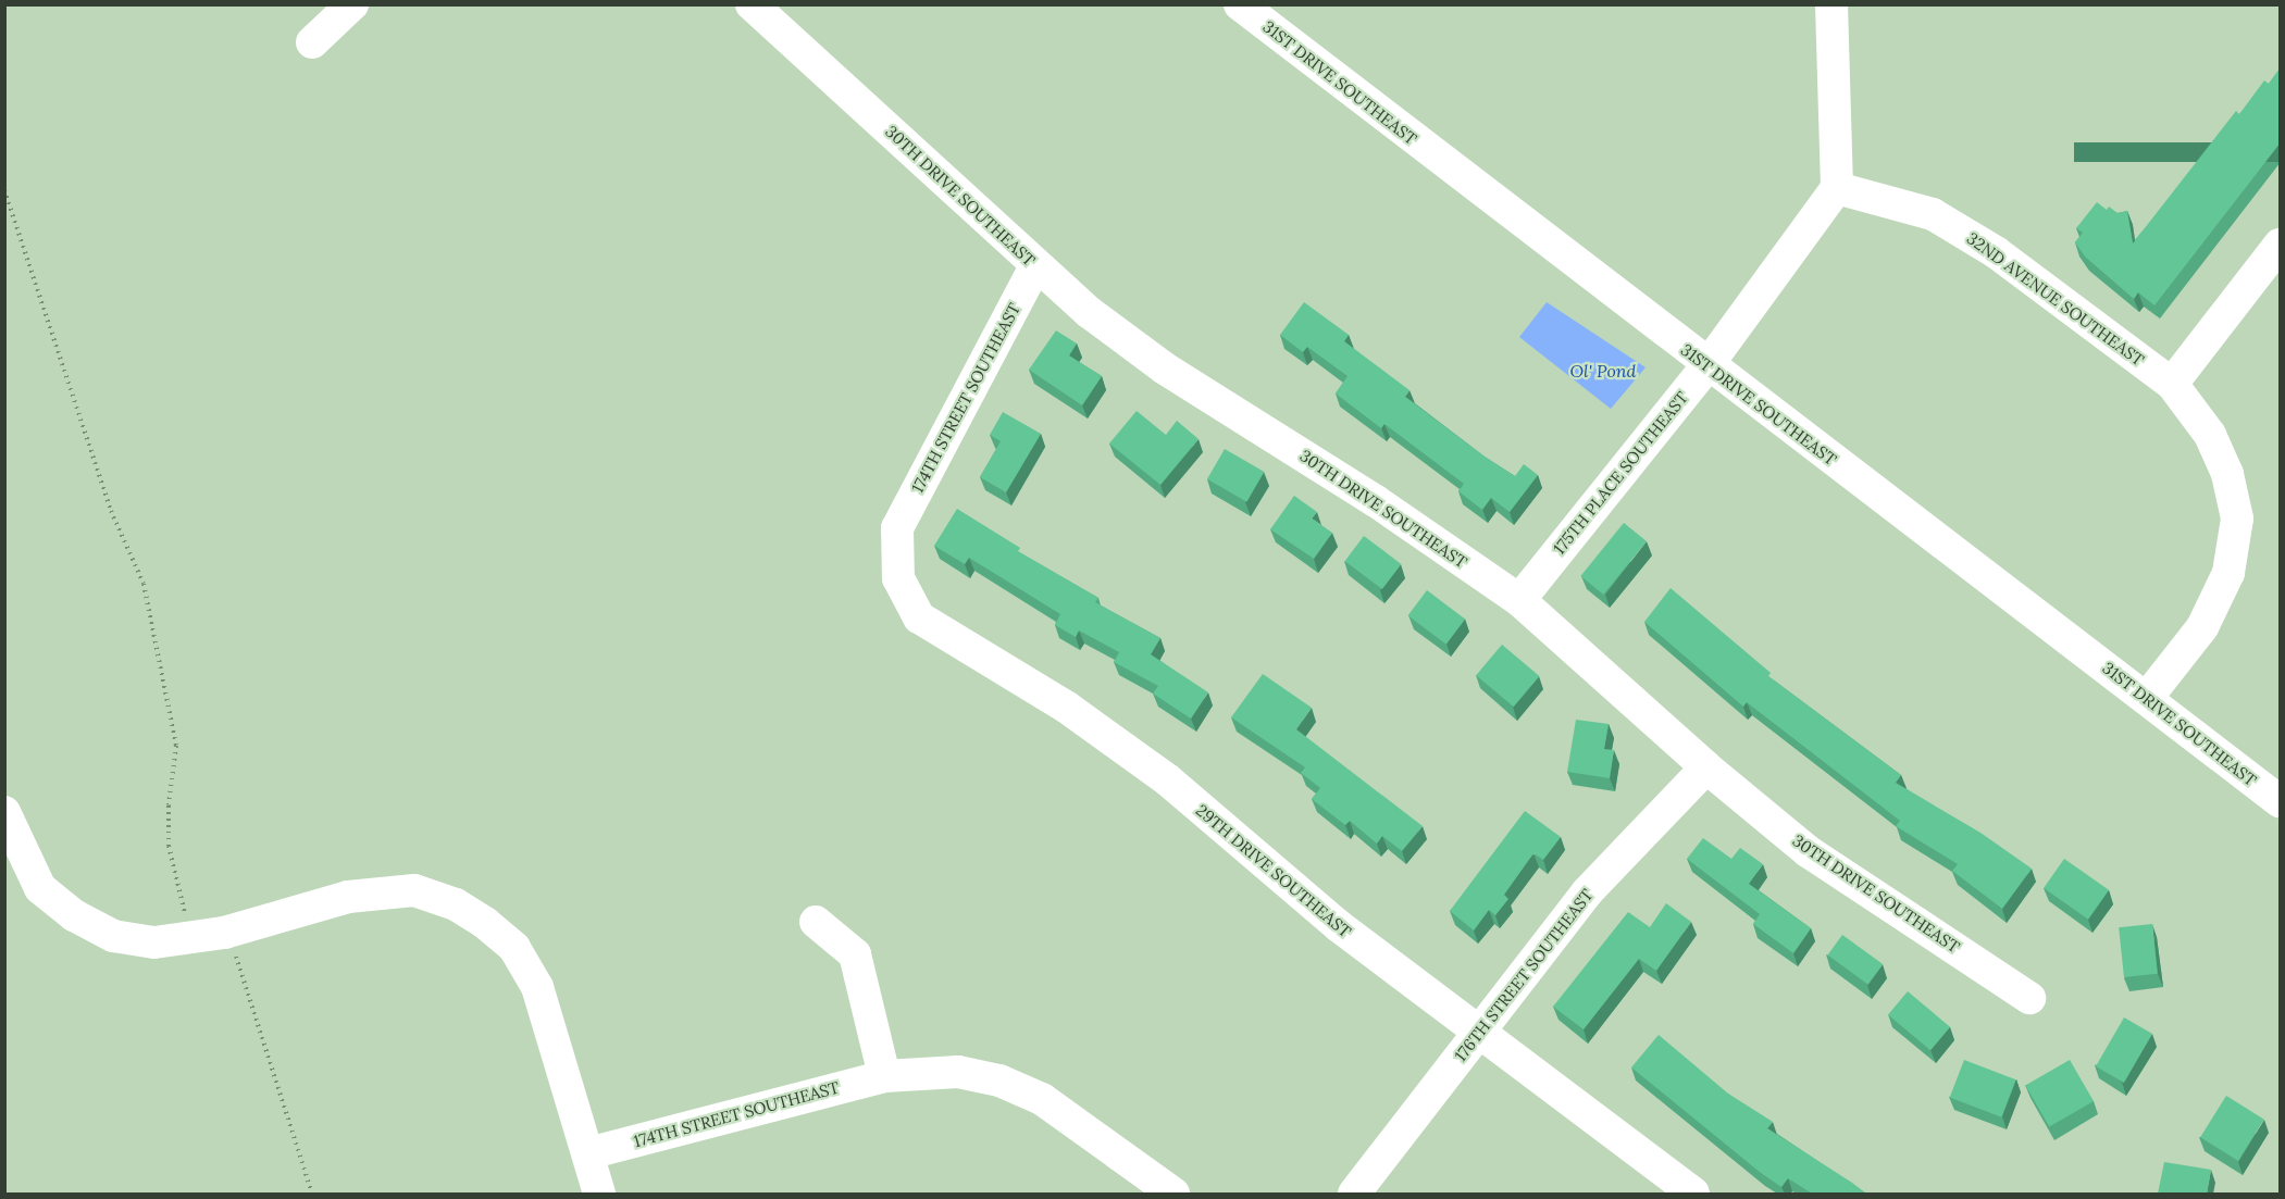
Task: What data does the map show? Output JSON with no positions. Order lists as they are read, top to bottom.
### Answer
{
  "streets": {
    "street": [
      "31ST DRIVE SOUTHEAST",
      "30TH DRIVE SOUTHEAST",
      "32ND AVENUE SOUTHEAST",
      "174TH STREET SOUTHEAST",
      "175TH PLACE SOUTHEAST",
      "29TH DRIVE SOUTHEAST",
      "176TH STREET SOUTHEAST"
    ]
  },
  "crossings": [
    ["31ST DRIVE SOUTHEAST", "32ND AVENUE SOUTHEAST"],
    ["31ST DRIVE SOUTHEAST", "175TH PLACE SOUTHEAST"],
    ["30TH DRIVE SOUTHEAST", "174TH STREET SOUTHEAST"],
    ["30TH DRIVE SOUTHEAST", "175TH PLACE SOUTHEAST"],
    ["30TH DRIVE SOUTHEAST", "176TH STREET SOUTHEAST"],
    ["32ND AVENUE SOUTHEAST", "175TH PLACE SOUTHEAST"],
    ["174TH STREET SOUTHEAST", "29TH DRIVE SOUTHEAST"],
    ["29TH DRIVE SOUTHEAST", "176TH STREET SOUTHEAST"]
  ],
  "water": ["Ol' Pond"]
}
